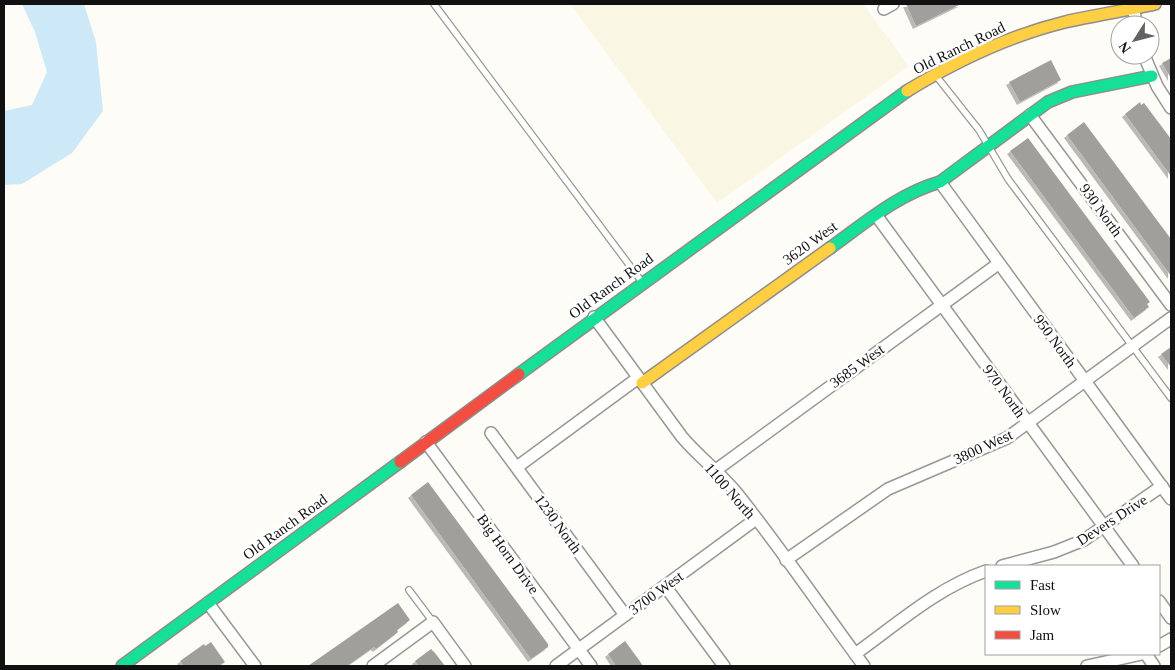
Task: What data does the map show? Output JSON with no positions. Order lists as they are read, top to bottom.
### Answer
{
  "streets": {
    "street": [
      "Old Ranch Road",
      "930 North",
      "3620 West",
      "950 North",
      "3685 West",
      "970 North",
      "3800 West",
      "1100 North",
      "Devers Drive",
      "1230 North",
      "Big Horn Drive",
      "3700 West"
    ]
  },
  "crossings": [
    ["Old Ranch Road", "1100 North"],
    ["Old Ranch Road", "Big Horn Drive"],
    ["930 North", "3620 West"],
    ["3620 West", "950 North"],
    ["3620 West", "970 North"],
    ["3620 West", "1100 North"],
    ["3620 West", "1230 North"],
    ["950 North", "3685 West"],
    ["950 North", "3800 West"],
    ["950 North", "Devers Drive"],
    ["3685 West", "970 North"],
    ["3685 West", "1100 North"],
    ["970 North", "3800 West"],
    ["970 North", "Devers Drive"],
    ["3800 West", "1100 North"],
    ["1100 North", "3700 West"],
    ["1230 North", "3700 West"],
    ["Big Horn Drive", "3700 West"]
  ],
  "legend": ["Fast", "Slow", "Jam"],
  "north": "bottom left"
}
